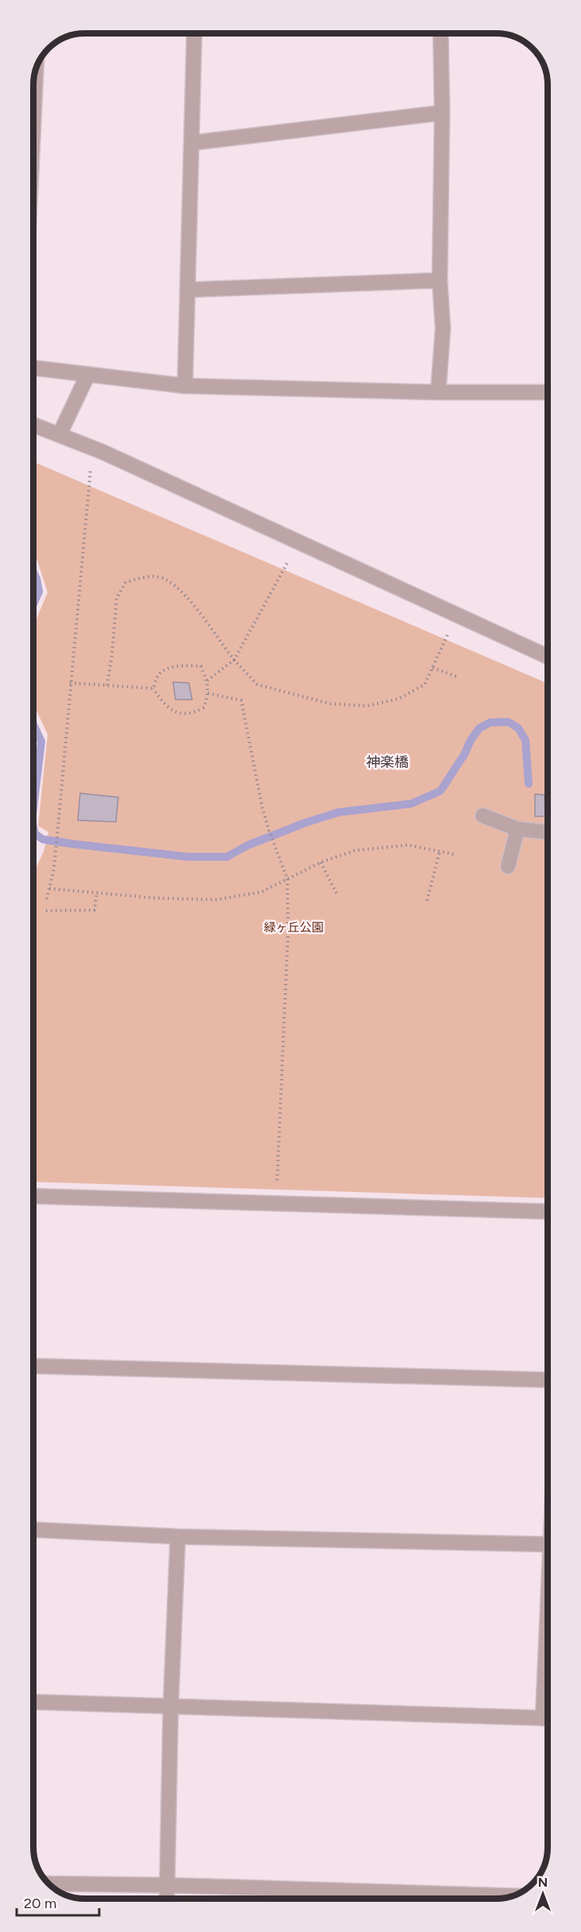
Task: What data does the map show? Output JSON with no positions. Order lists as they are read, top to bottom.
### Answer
{
  "districts": ["神楽橋"],
  "parks": ["緑ヶ丘公園"],
  "scale_bar": "20 m",
  "north": "top"
}
